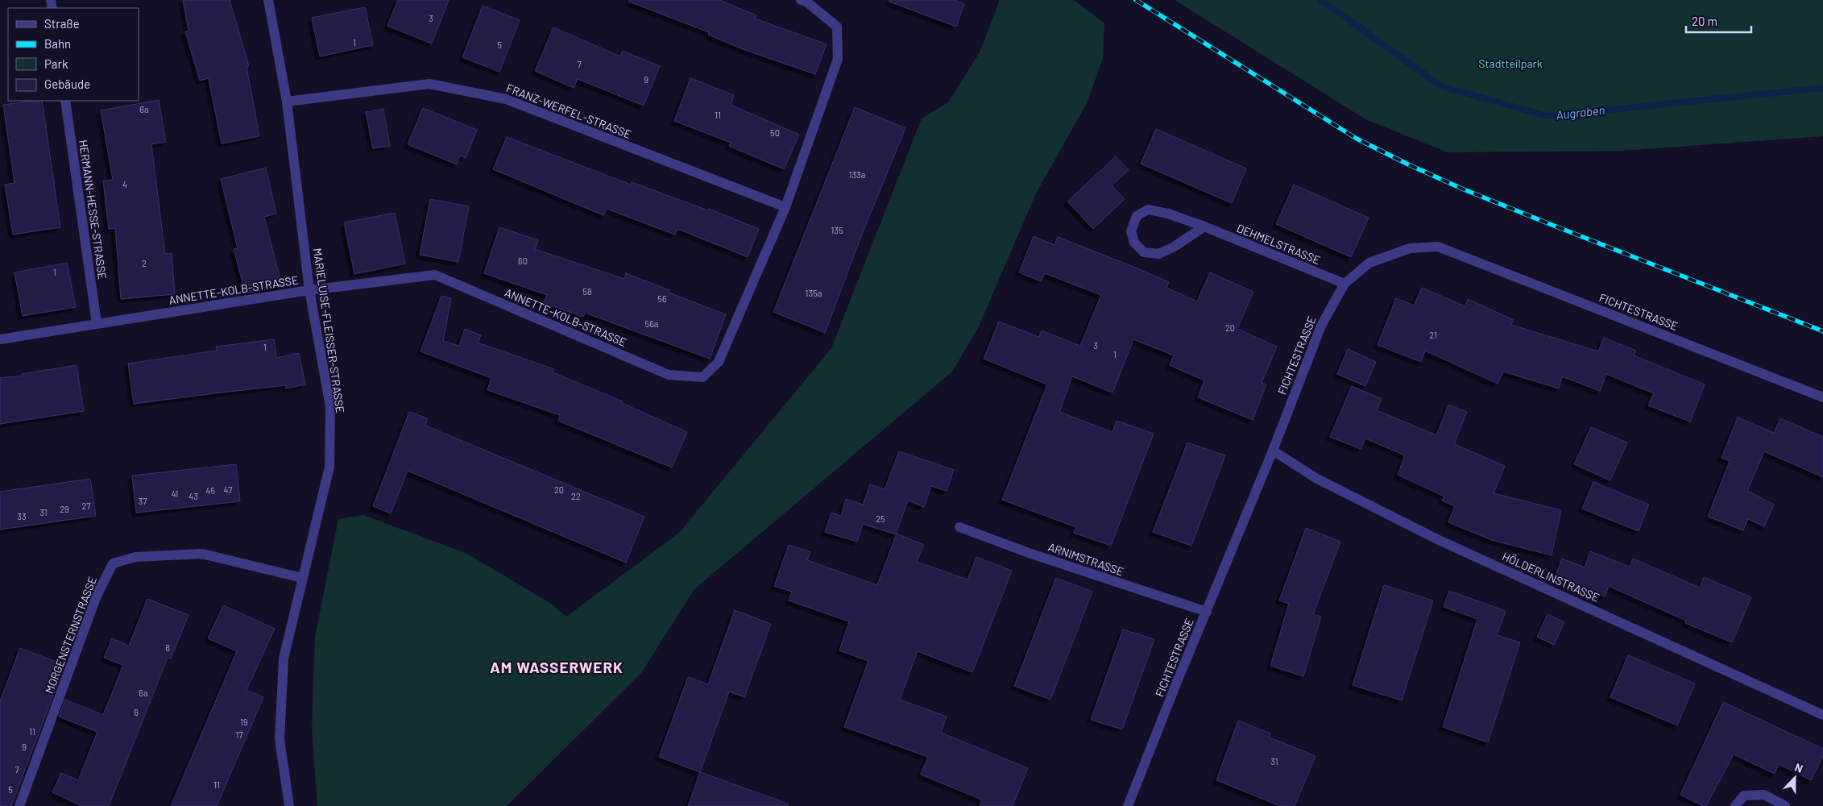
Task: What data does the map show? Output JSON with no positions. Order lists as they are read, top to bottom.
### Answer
{
  "streets": {
    "street": [
      "FRANZ-WERFEL-STRASSE",
      "HERMANN-HESSE-STRASSE",
      "DEHMELSTRASSE",
      "ANNETTE-KOLB-STRASSE",
      "FICHTESTRASSE",
      "MARIELUISE-FLEISSER-STRASSE",
      "ARNIMSTRASSE",
      "HÖLDERLINSTRASSE",
      "MORGENSTERNSTRASSE"
    ]
  },
  "crossings": [
    ["FRANZ-WERFEL-STRASSE", "ANNETTE-KOLB-STRASSE"],
    ["FRANZ-WERFEL-STRASSE", "MARIELUISE-FLEISSER-STRASSE"],
    ["HERMANN-HESSE-STRASSE", "ANNETTE-KOLB-STRASSE"],
    ["DEHMELSTRASSE", "FICHTESTRASSE"],
    ["ANNETTE-KOLB-STRASSE", "MARIELUISE-FLEISSER-STRASSE"],
    ["FICHTESTRASSE", "ARNIMSTRASSE"],
    ["FICHTESTRASSE", "HÖLDERLINSTRASSE"],
    ["MARIELUISE-FLEISSER-STRASSE", "MORGENSTERNSTRASSE"]
  ],
  "districts": ["AM WASSERWERK"],
  "water": ["Augraben"],
  "parks": ["Stadtteilpark"],
  "house_numbers": [
    "3",
    "1",
    "5",
    "7",
    "9",
    "6a",
    "11",
    "50",
    "133a",
    "4",
    "135",
    "60",
    "2",
    "1",
    "58",
    "135a",
    "56",
    "56a",
    "20",
    "21",
    "3",
    "1",
    "1",
    "47",
    "20",
    "45",
    "41",
    "43",
    "22",
    "37",
    "27",
    "29",
    "31",
    "33",
    "25",
    "8",
    "6a",
    "6",
    "19",
    "11",
    "17",
    "9",
    "31",
    "7",
    "11",
    "5"
  ],
  "legend": [
    "Straße",
    "Bahn",
    "Park",
    "Gebäude"
  ],
  "scale_bar": "20 m",
  "north": "top"
}
